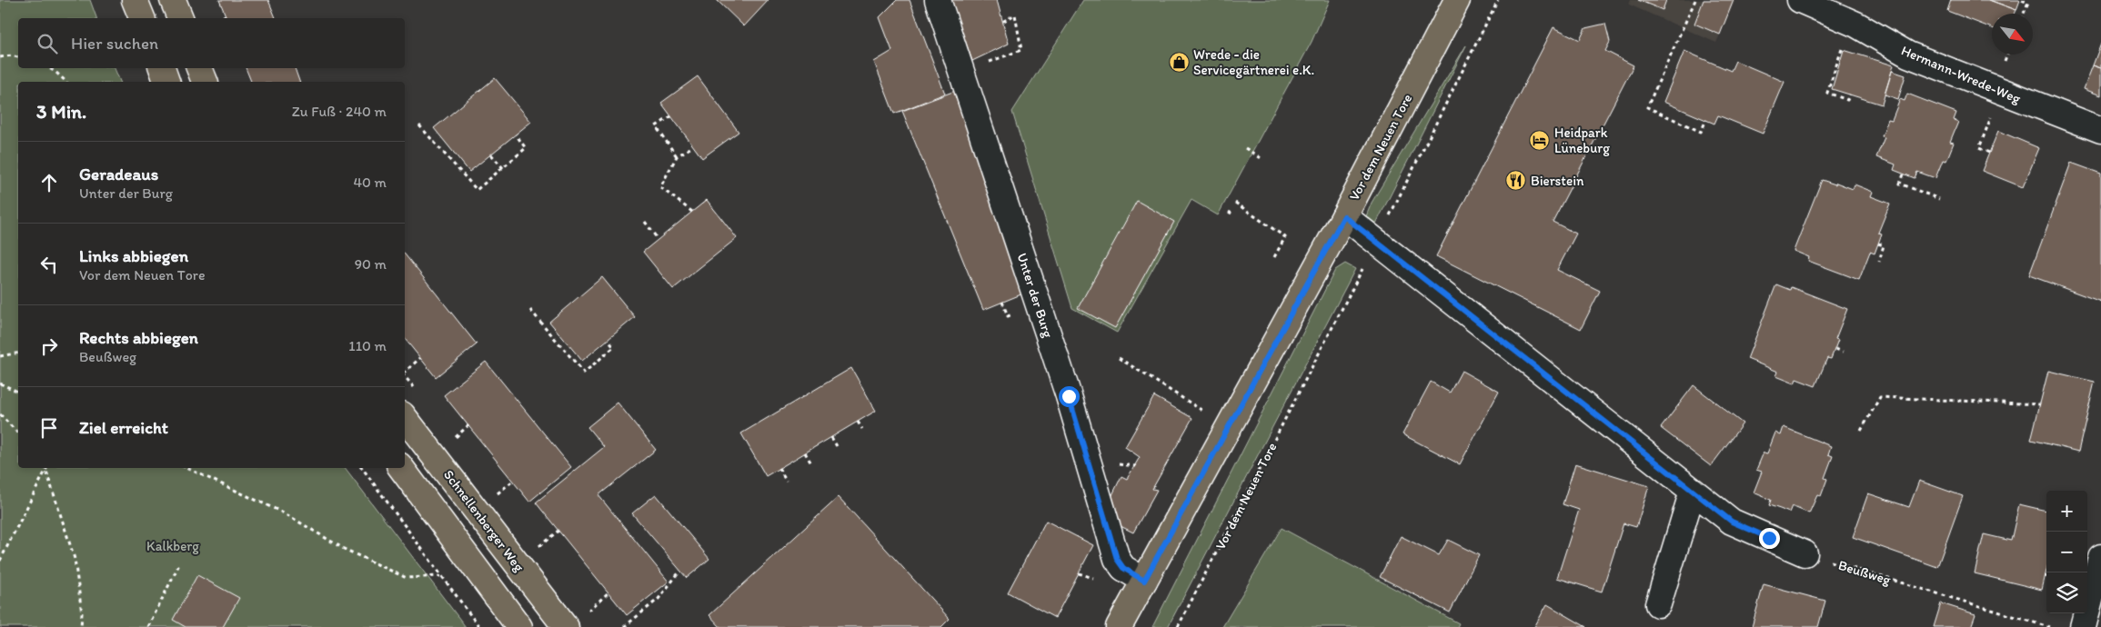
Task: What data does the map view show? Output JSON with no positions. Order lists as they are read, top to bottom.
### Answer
{
  "streets": {
    "main road": ["Vor dem Neuen Tore", "Schnellenberger Weg"],
    "street": ["Hermann-Wrede-Weg", "Unter der Burg"],
    "path": ["Beußweg"]
  },
  "crossings": [
    ["Vor dem Neuen Tore", "Unter der Burg"]
  ],
  "parks": ["Kalkberg"],
  "places": {
    "shop": ["Wrede - die Servicegärtnerei e.K."],
    "hotel": ["Heidpark Lüneburg"],
    "restaurant": ["Bierstein"]
  },
  "north": "bottom right",
  "page": {
    "search": "Hier suchen",
    "heading": ["3 Min.", "Zu Fuß · 240 m"],
    "list": [
      ["Geradeaus", "Unter der Burg", "40 m"],
      ["Links abbiegen", "Vor dem Neuen Tore", "90 m"],
      ["Rechts abbiegen", "Beußweg", "110 m"],
      "Ziel erreicht"
    ],
    "map_buttons": ["+", "−"]
  }
}
